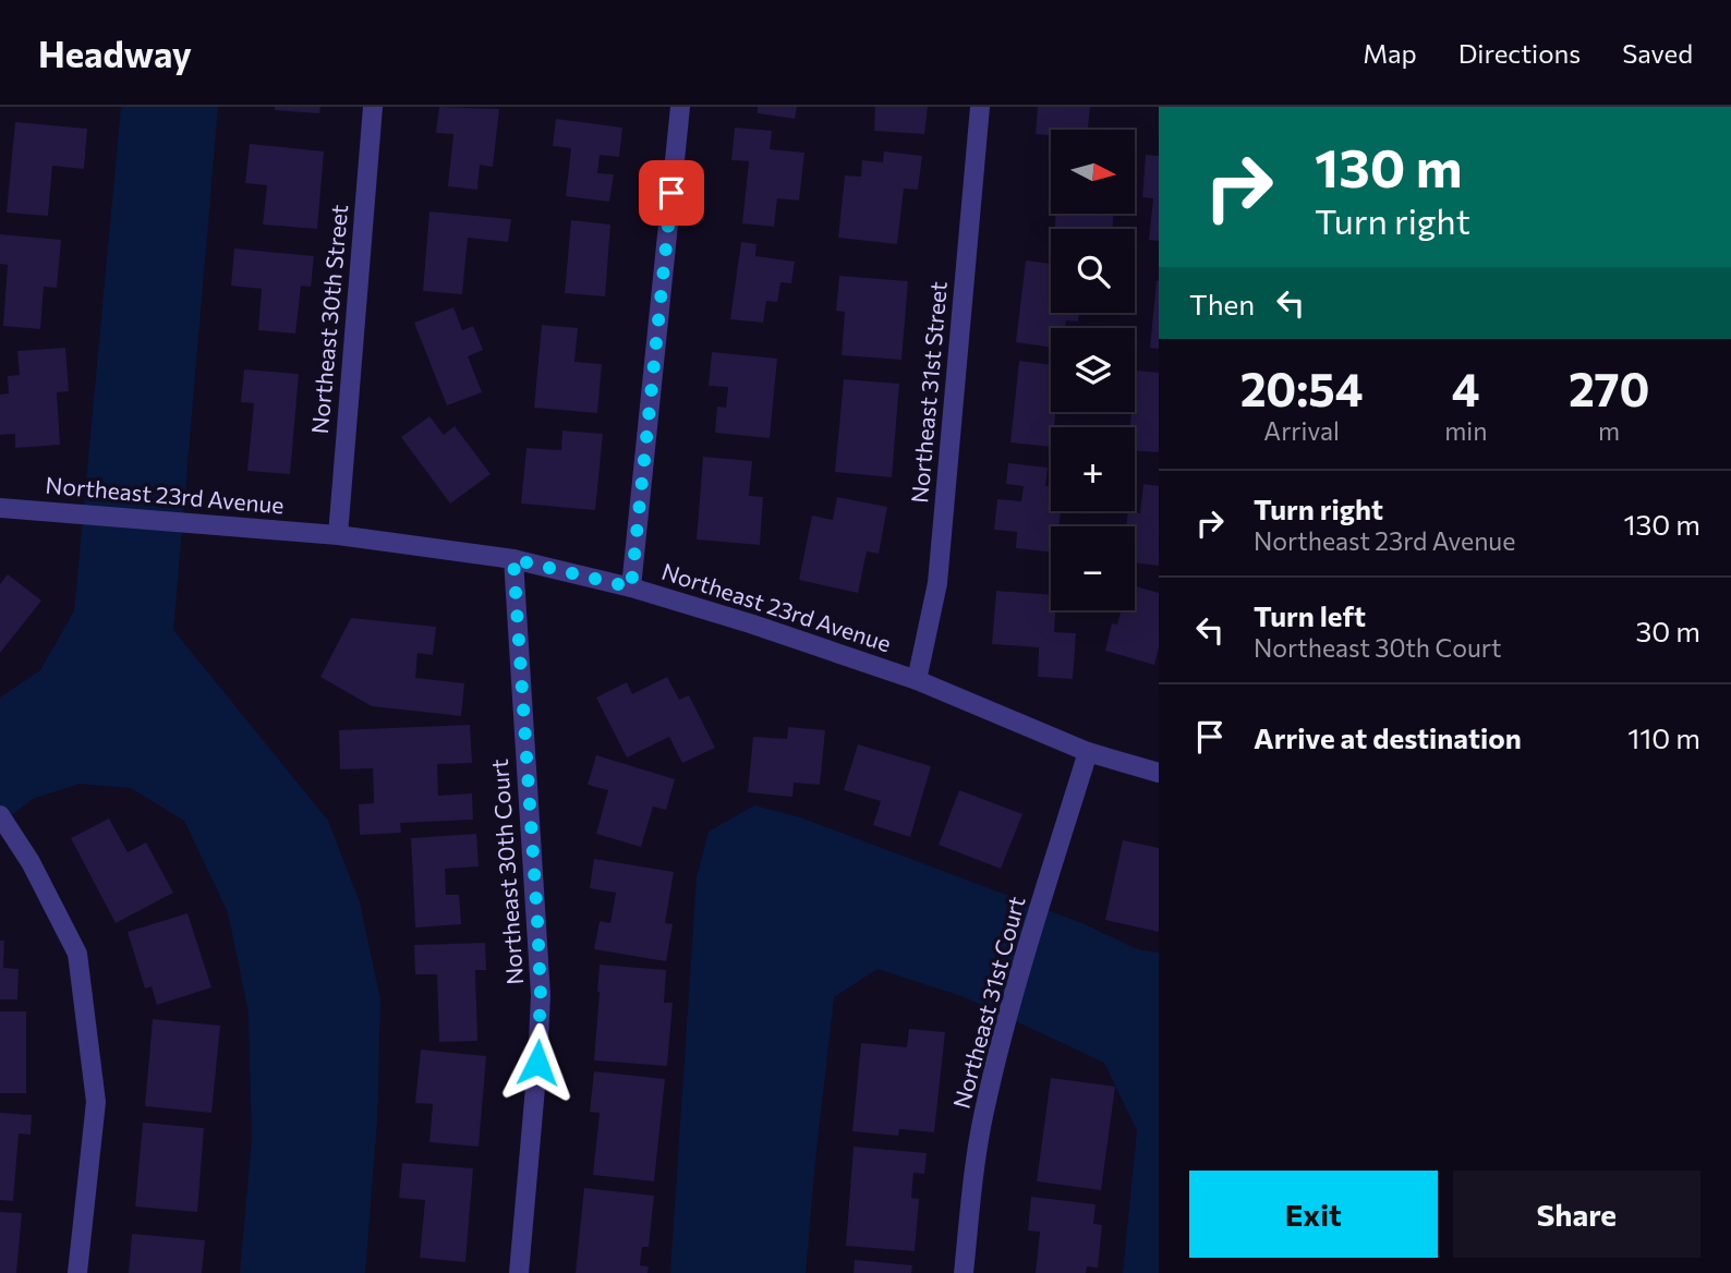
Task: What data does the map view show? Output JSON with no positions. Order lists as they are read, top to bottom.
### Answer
{
  "streets": {
    "street": [
      "Northeast 30th Street",
      "Northeast 31st Street",
      "Northeast 23rd Avenue",
      "Northeast 30th Court",
      "Northeast 31st Court"
    ]
  },
  "crossings": [
    ["Northeast 30th Street", "Northeast 23rd Avenue"],
    ["Northeast 31st Street", "Northeast 23rd Avenue"],
    ["Northeast 23rd Avenue", "Northeast 30th Court"],
    ["Northeast 23rd Avenue", "Northeast 31st Court"]
  ],
  "north": "right",
  "page": {
    "header": "Headway",
    "nav": ["Map", "Directions", "Saved"],
    "turn": ["130 m", "Turn right"],
    "map_buttons": ["+", "−"],
    "then": "Then",
    "eta": [
      "20:54",
      "Arrival",
      "4",
      "min",
      "270",
      "m"
    ],
    "list": [
      {
        "name": "Turn right",
        "note": "Northeast 23rd Avenue",
        "value": "130 m"
      },
      {
        "name": "Turn left",
        "note": "Northeast 30th Court",
        "value": "30 m"
      },
      {
        "name": "Arrive at destination",
        "value": "110 m"
      }
    ],
    "buttons": ["Exit", "Share"]
  }
}
